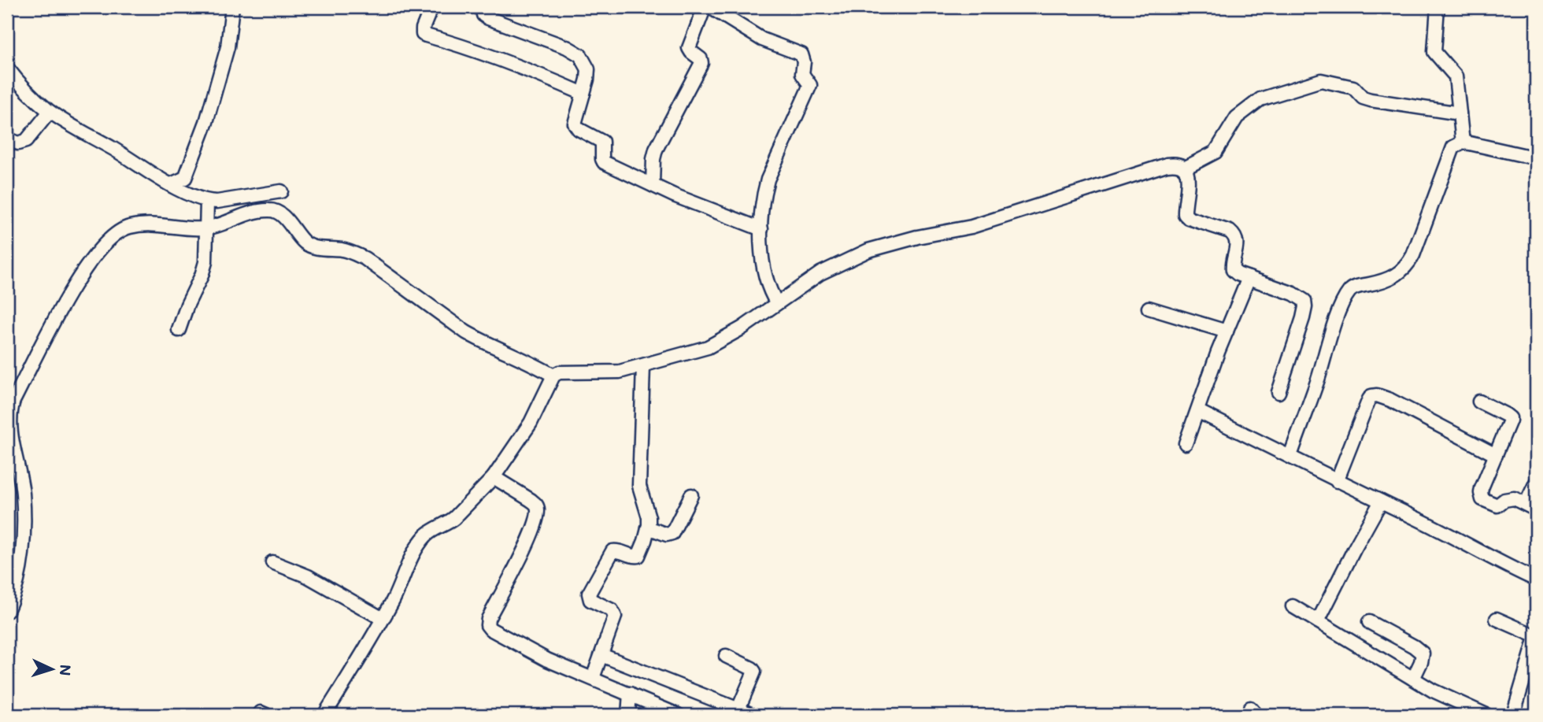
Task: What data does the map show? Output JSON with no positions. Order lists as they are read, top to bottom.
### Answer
{
  "north": "right"
}
